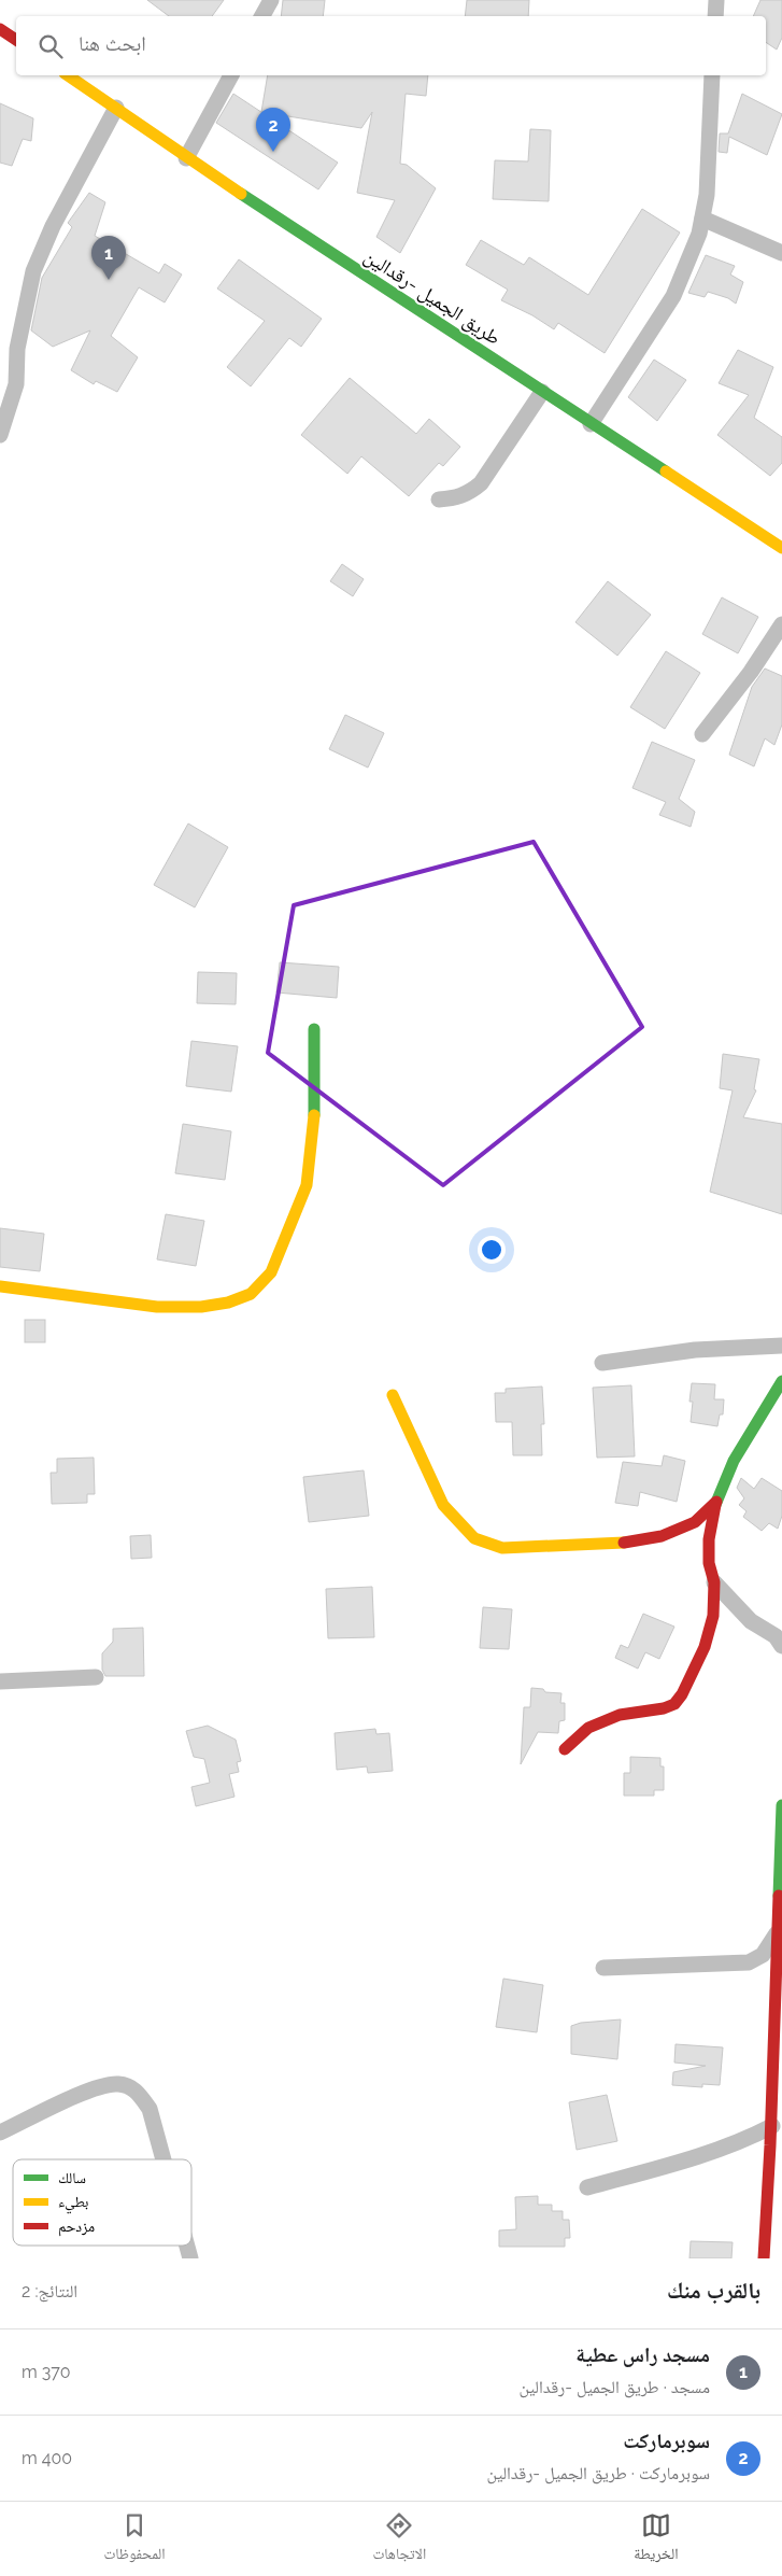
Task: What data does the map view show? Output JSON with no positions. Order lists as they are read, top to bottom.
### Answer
{
  "streets": {
    "street": ["طريق الجميل -رقدالين"]
  },
  "legend": ["سالك", "بطيء", "مزدحم"],
  "page": {
    "search": "ابحث هنا",
    "pins": ["2", "1"],
    "heading": ["بالقرب منك", "النتائج: 2"],
    "list": [
      {
        "mark": "1",
        "name": "مسجد راس عطية",
        "note": "مسجد · طريق الجميل -رقدالين",
        "value": "370 m"
      },
      {
        "mark": "2",
        "name": "سوبرماركت",
        "note": "سوبرماركت · طريق الجميل -رقدالين",
        "value": "400 m"
      }
    ],
    "nav": ["الخريطة", "الاتجاهات", "المحفوظات"]
  }
}
